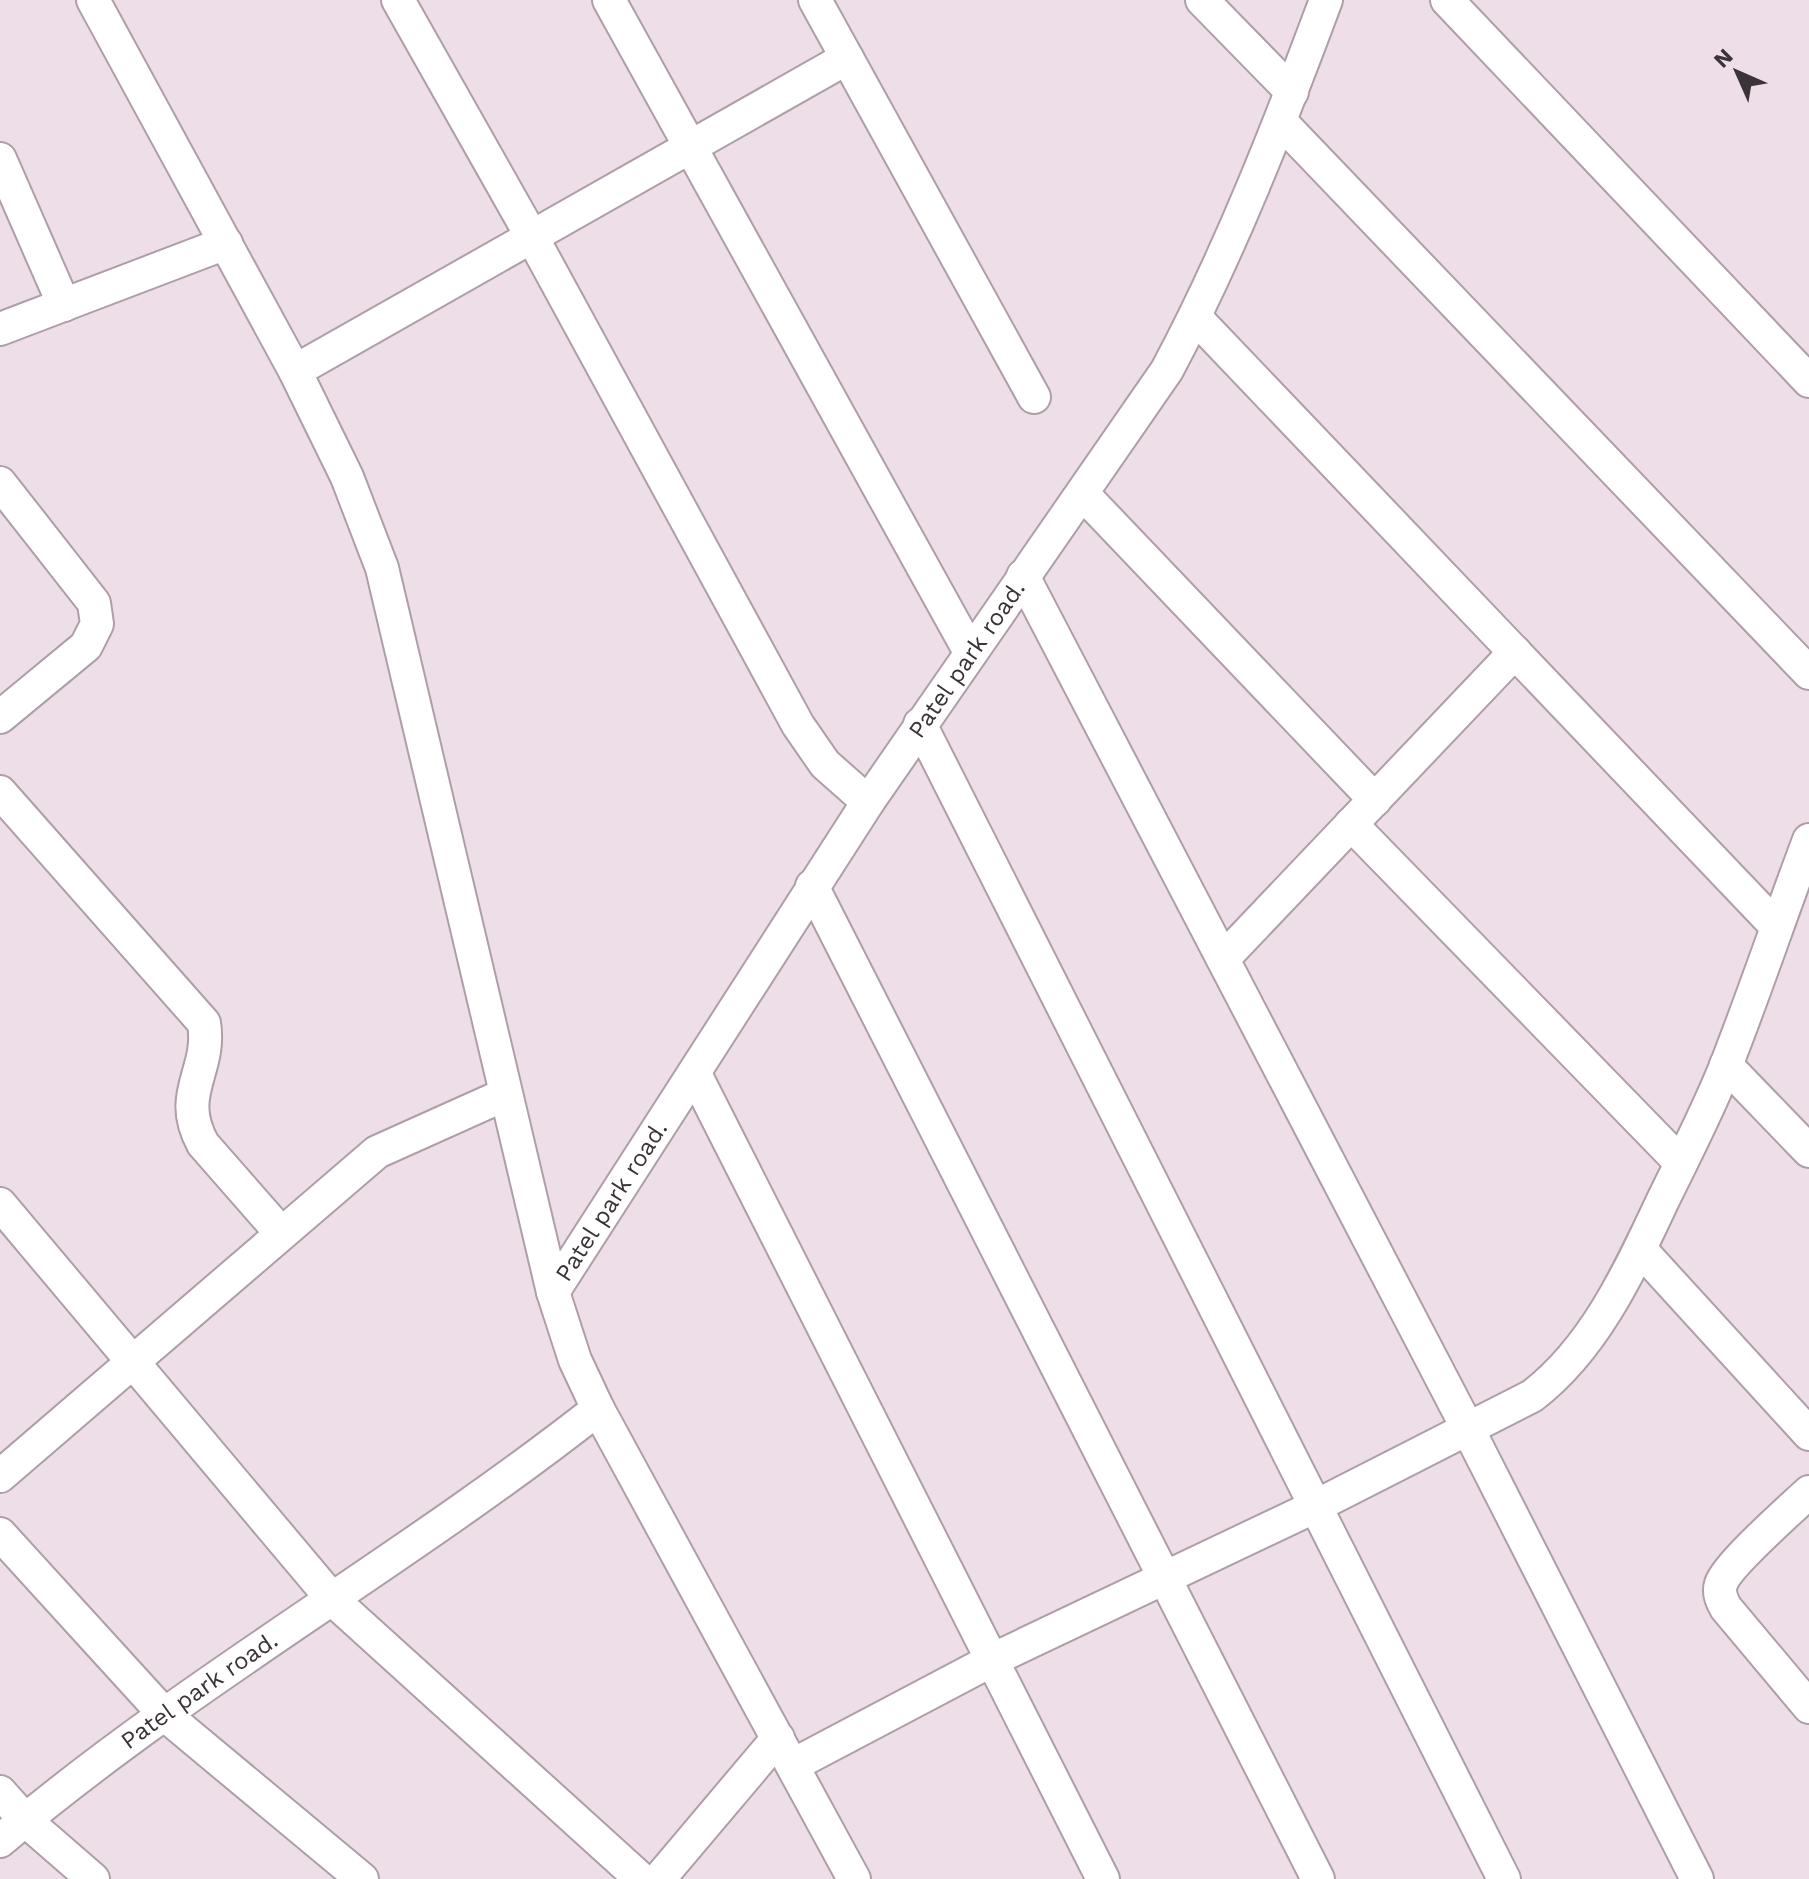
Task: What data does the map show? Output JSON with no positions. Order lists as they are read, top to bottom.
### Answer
{
  "streets": {
    "street": ["Patel park road."]
  },
  "north": "top left"
}
